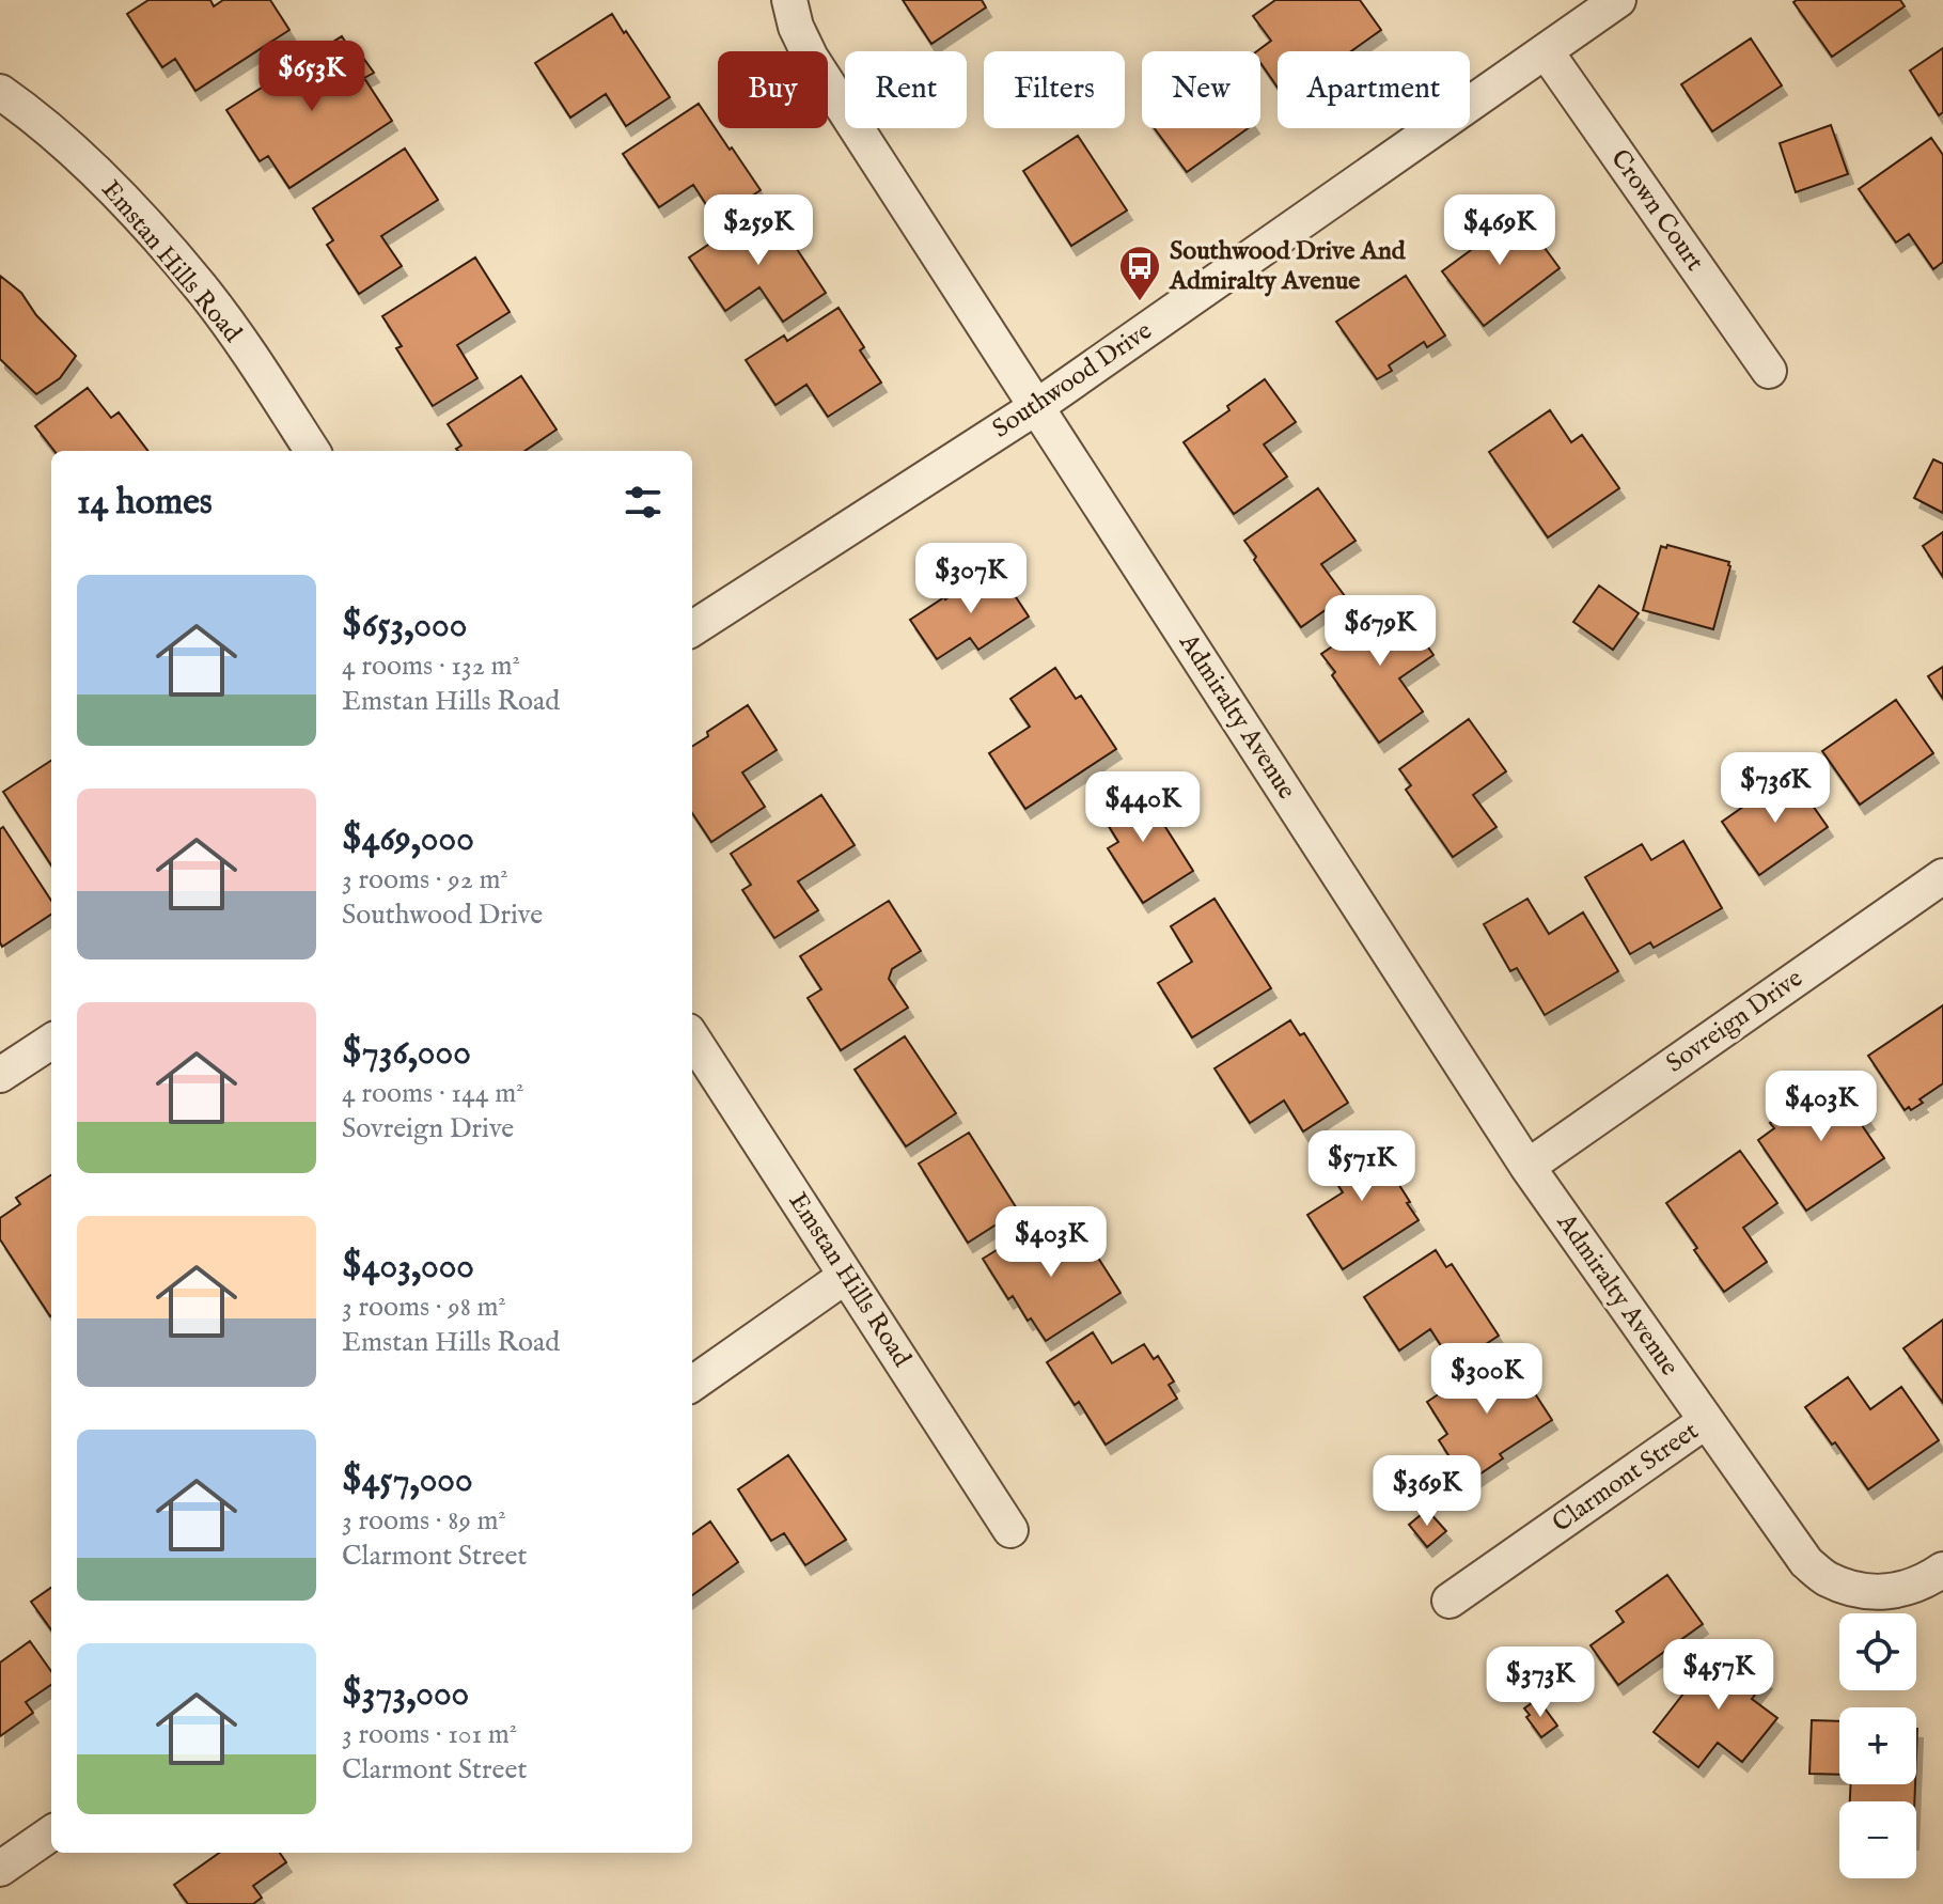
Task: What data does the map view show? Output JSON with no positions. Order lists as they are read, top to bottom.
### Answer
{
  "streets": {
    "street": [
      "Crown Court",
      "Emstan Hills Road",
      "Southwood Drive",
      "Admiralty Avenue",
      "Sovreign Drive",
      "Clarmont Street"
    ]
  },
  "crossings": [
    ["Crown Court", "Southwood Drive"],
    ["Southwood Drive", "Admiralty Avenue"],
    ["Admiralty Avenue", "Sovreign Drive"],
    ["Admiralty Avenue", "Clarmont Street"]
  ],
  "places": {
    "bus stop": ["Southwood Drive And Admiralty Avenue"]
  },
  "page": {
    "price": [
      "$653K",
      "$259K",
      "$469K",
      "$307K",
      "$679K",
      "$736K",
      "$440K",
      "$403K",
      "$571K",
      "$403K",
      "$300K",
      "$369K",
      "$457K",
      "$373K"
    ],
    "chip": [
      "Buy",
      "Rent",
      "Filters",
      "New",
      "Apartment"
    ],
    "heading": "14 homes",
    "list": [
      {
        "name": "$653,000",
        "note": "4 rooms · 132 m² · Emstan Hills Road"
      },
      {
        "name": "$469,000",
        "note": "3 rooms · 92 m² · Southwood Drive"
      },
      {
        "name": "$736,000",
        "note": "4 rooms · 144 m² · Sovreign Drive"
      },
      {
        "name": "$403,000",
        "note": "3 rooms · 98 m² · Emstan Hills Road"
      },
      {
        "name": "$457,000",
        "note": "3 rooms · 89 m² · Clarmont Street"
      },
      {
        "name": "$373,000",
        "note": "3 rooms · 101 m² · Clarmont Street"
      }
    ],
    "map_buttons": ["+", "−"]
  }
}
